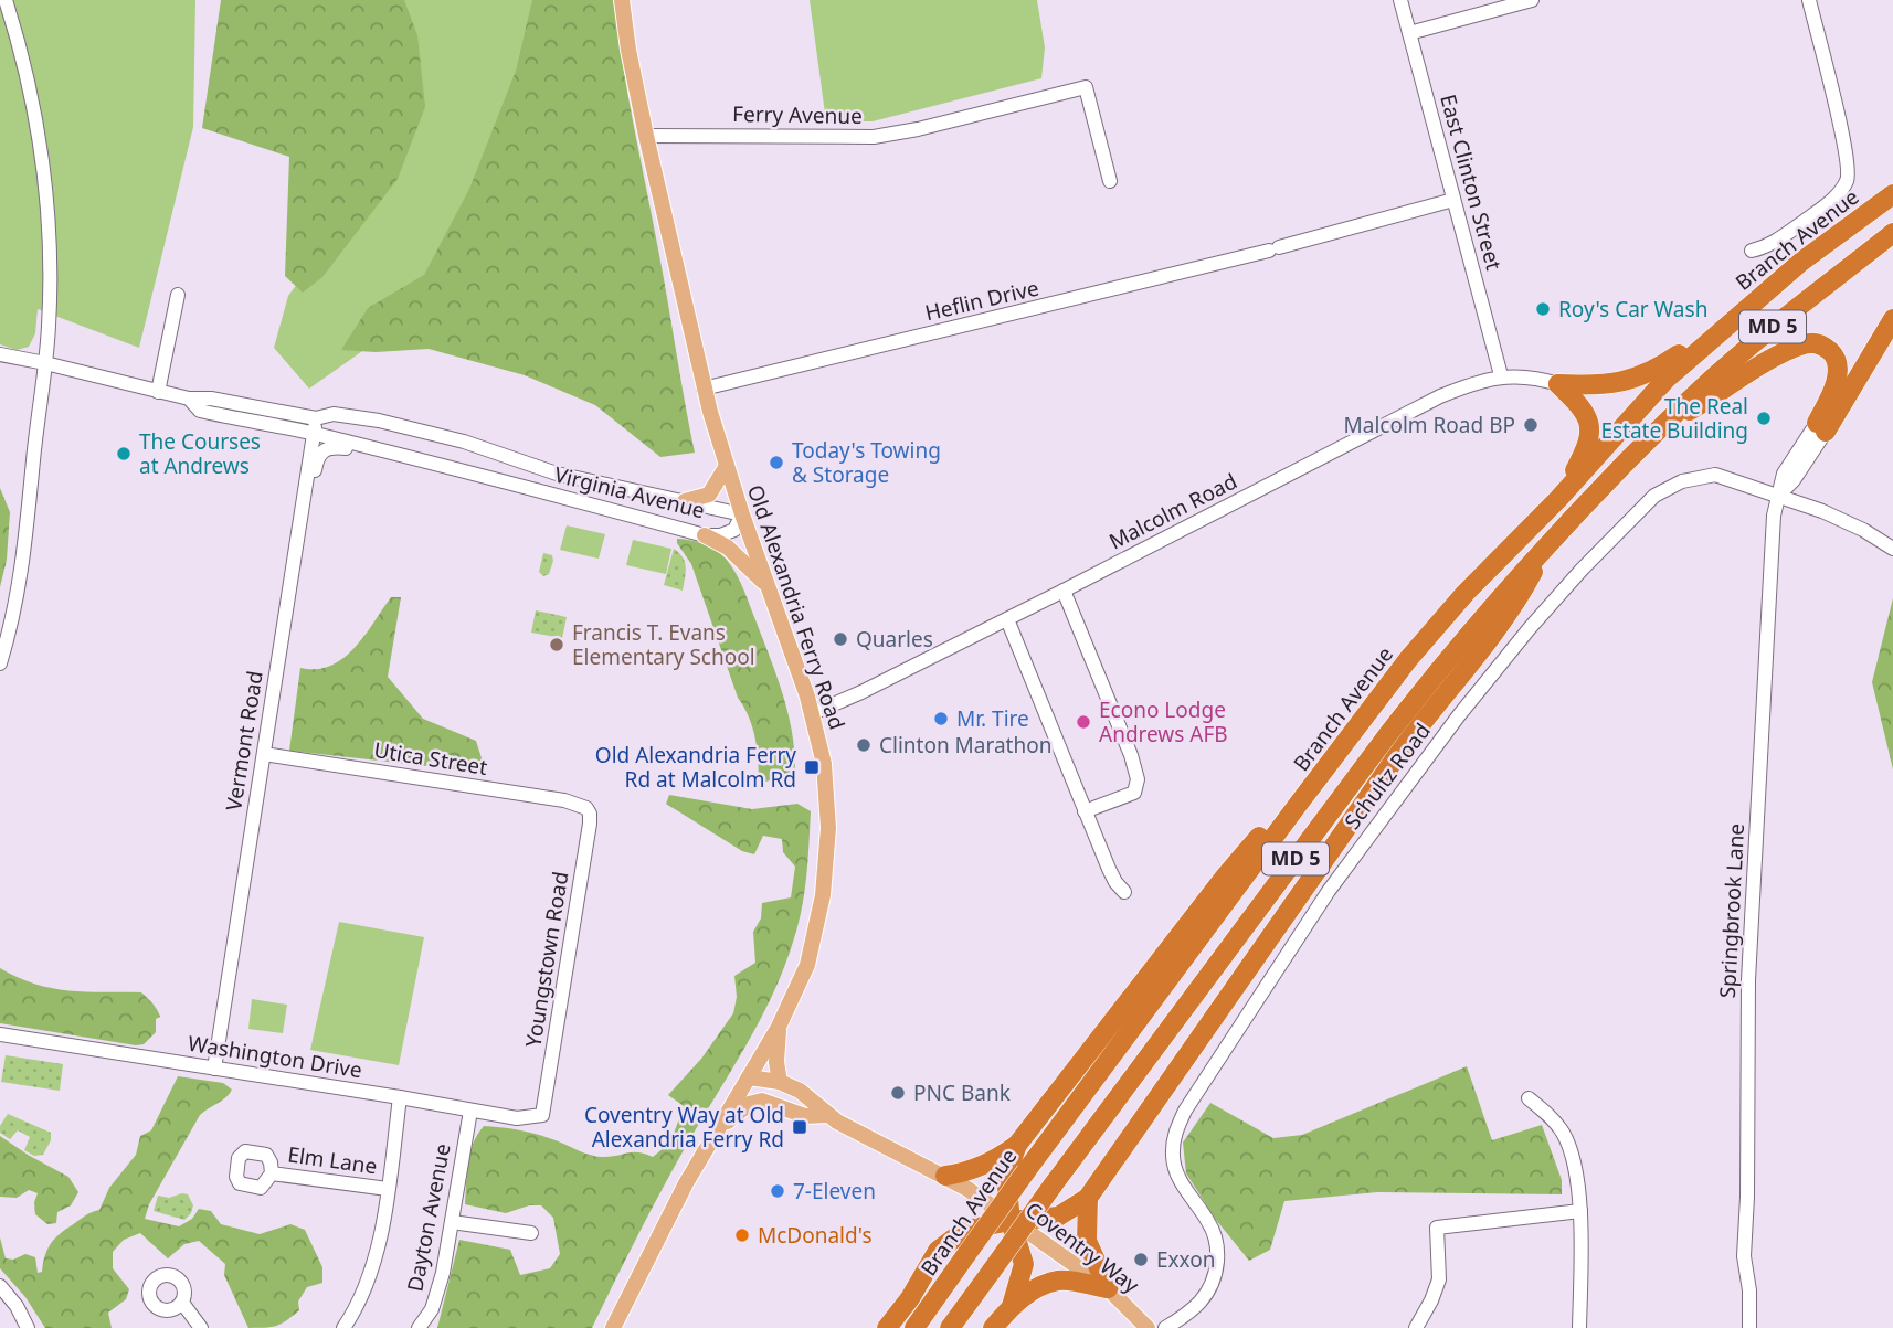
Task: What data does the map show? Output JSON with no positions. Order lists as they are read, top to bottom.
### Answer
{
  "streets": {
    "highway": ["Branch Avenue", "MD 5"],
    "main road": ["Old Alexandria Ferry Road", "Coventry Way"],
    "street": [
      "Ferry Avenue",
      "East Clinton Street",
      "Heflin Drive",
      "Virginia Avenue",
      "Malcolm Road",
      "Vermont Road",
      "Utica Street",
      "Schultz Road",
      "Springbrook Lane",
      "Youngstown Road",
      "Washington Drive",
      "Elm Lane",
      "Dayton Avenue"
    ]
  },
  "crossings": [
    ["Ferry Avenue", "Old Alexandria Ferry Road"],
    ["East Clinton Street", "Heflin Drive"],
    ["East Clinton Street", "Malcolm Road"],
    ["Heflin Drive", "Old Alexandria Ferry Road"],
    ["Virginia Avenue", "Old Alexandria Ferry Road"],
    ["Virginia Avenue", "Vermont Road"],
    ["Malcolm Road", "Old Alexandria Ferry Road"],
    ["Old Alexandria Ferry Road", "Coventry Way"],
    ["Vermont Road", "Utica Street"],
    ["Vermont Road", "Washington Drive"],
    ["Utica Street", "Youngstown Road"],
    ["Schultz Road", "Springbrook Lane"],
    ["Youngstown Road", "Washington Drive"],
    ["Washington Drive", "Dayton Avenue"]
  ],
  "places": {
    "other": [
      "Roy's Car Wash",
      "The Real Estate Building",
      "Malcolm Road BP",
      "The Courses at Andrews",
      "Today's Towing & Storage",
      "Quarles",
      "Francis T. Evans Elementary School",
      "Mr. Tire",
      "Econo Lodge Andrews AFB",
      "Clinton Marathon",
      "PNC Bank",
      "7-Eleven",
      "McDonald's",
      "Exxon"
    ],
    "transit": ["Old Alexandria Ferry Rd at Malcolm Rd", "Coventry Way at Old Alexandria Ferry Rd"]
  }
}
